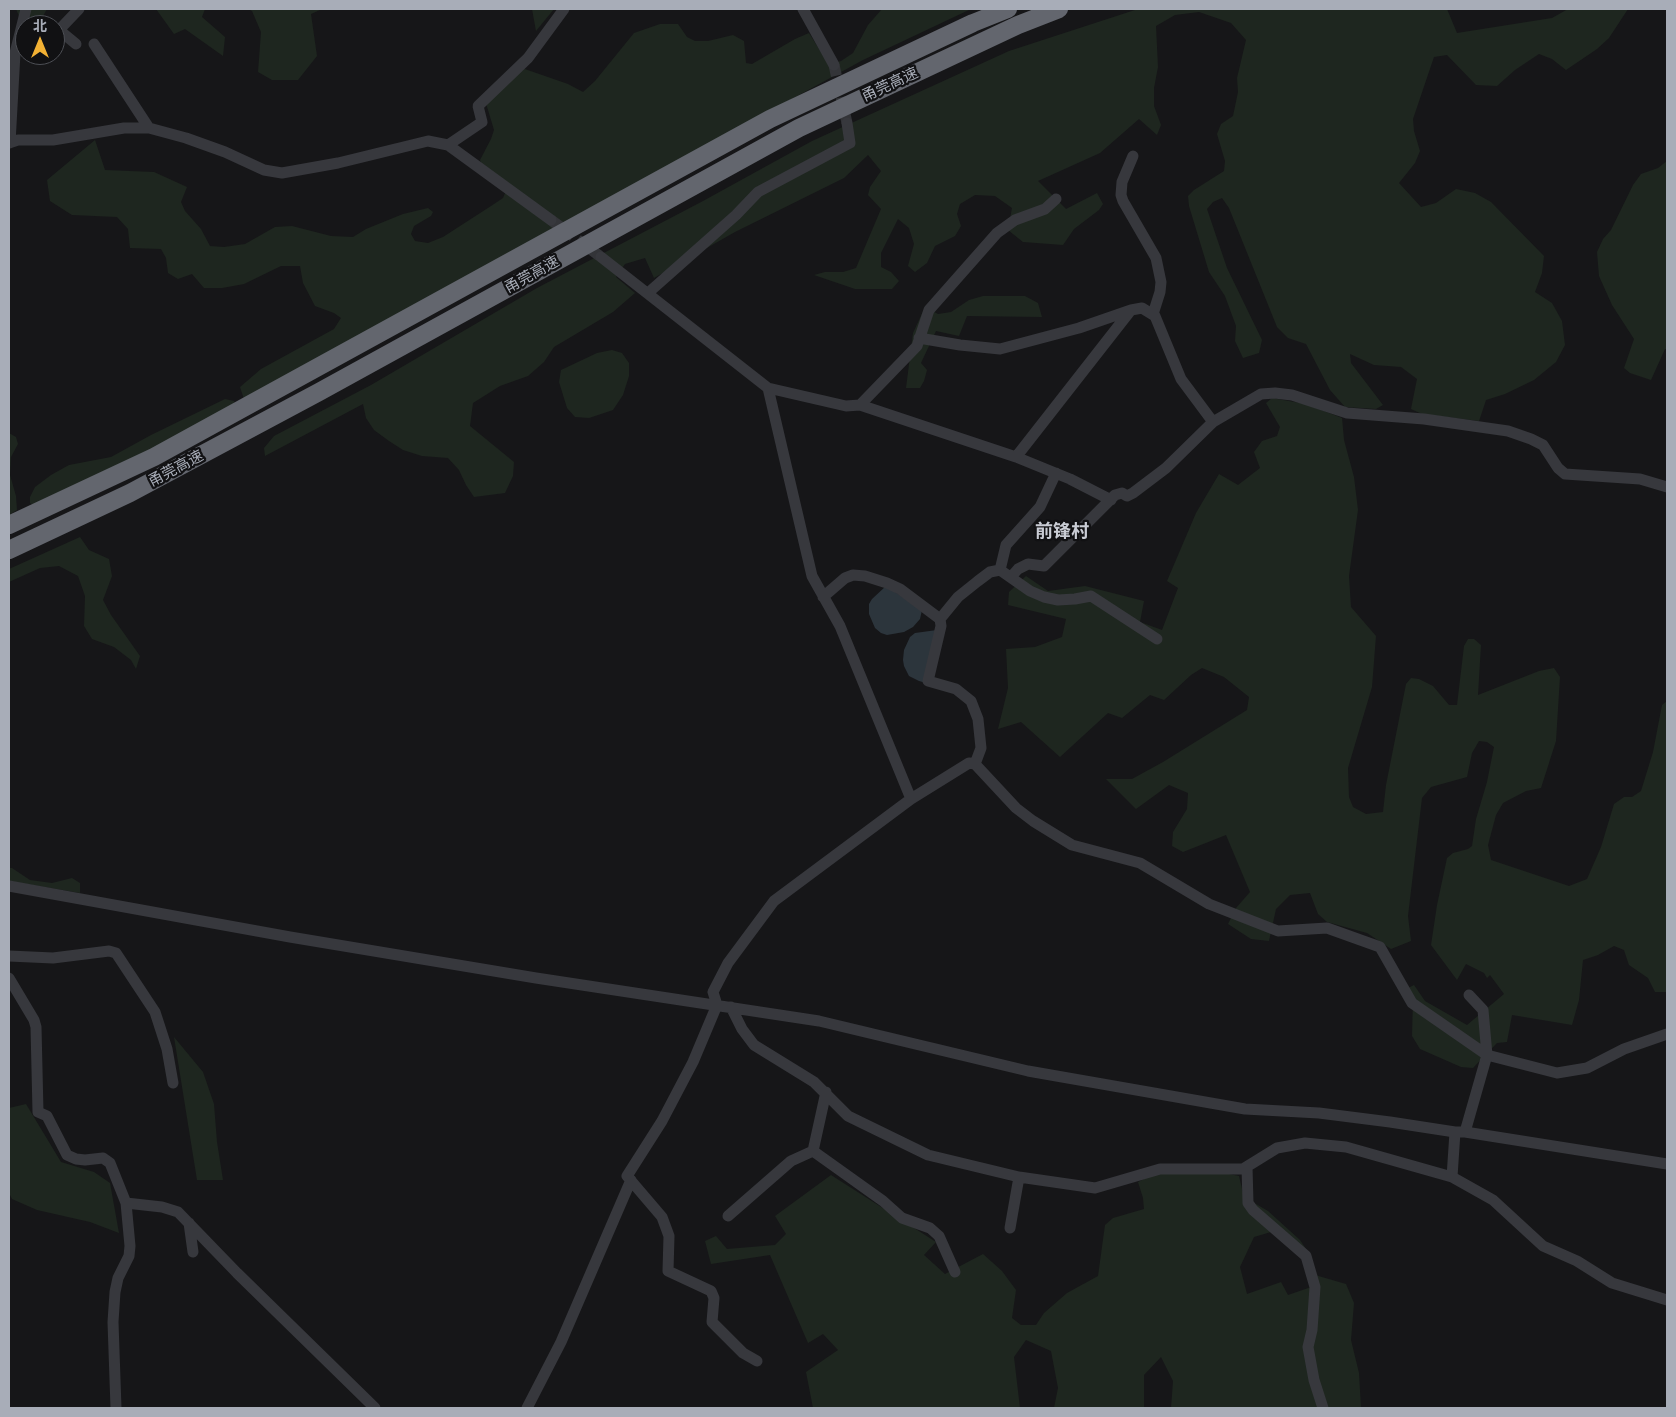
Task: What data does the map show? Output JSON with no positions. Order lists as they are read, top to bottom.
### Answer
{
  "streets": {
    "highway": ["甬莞高速"]
  },
  "districts": ["前锋村"],
  "north": "top"
}
